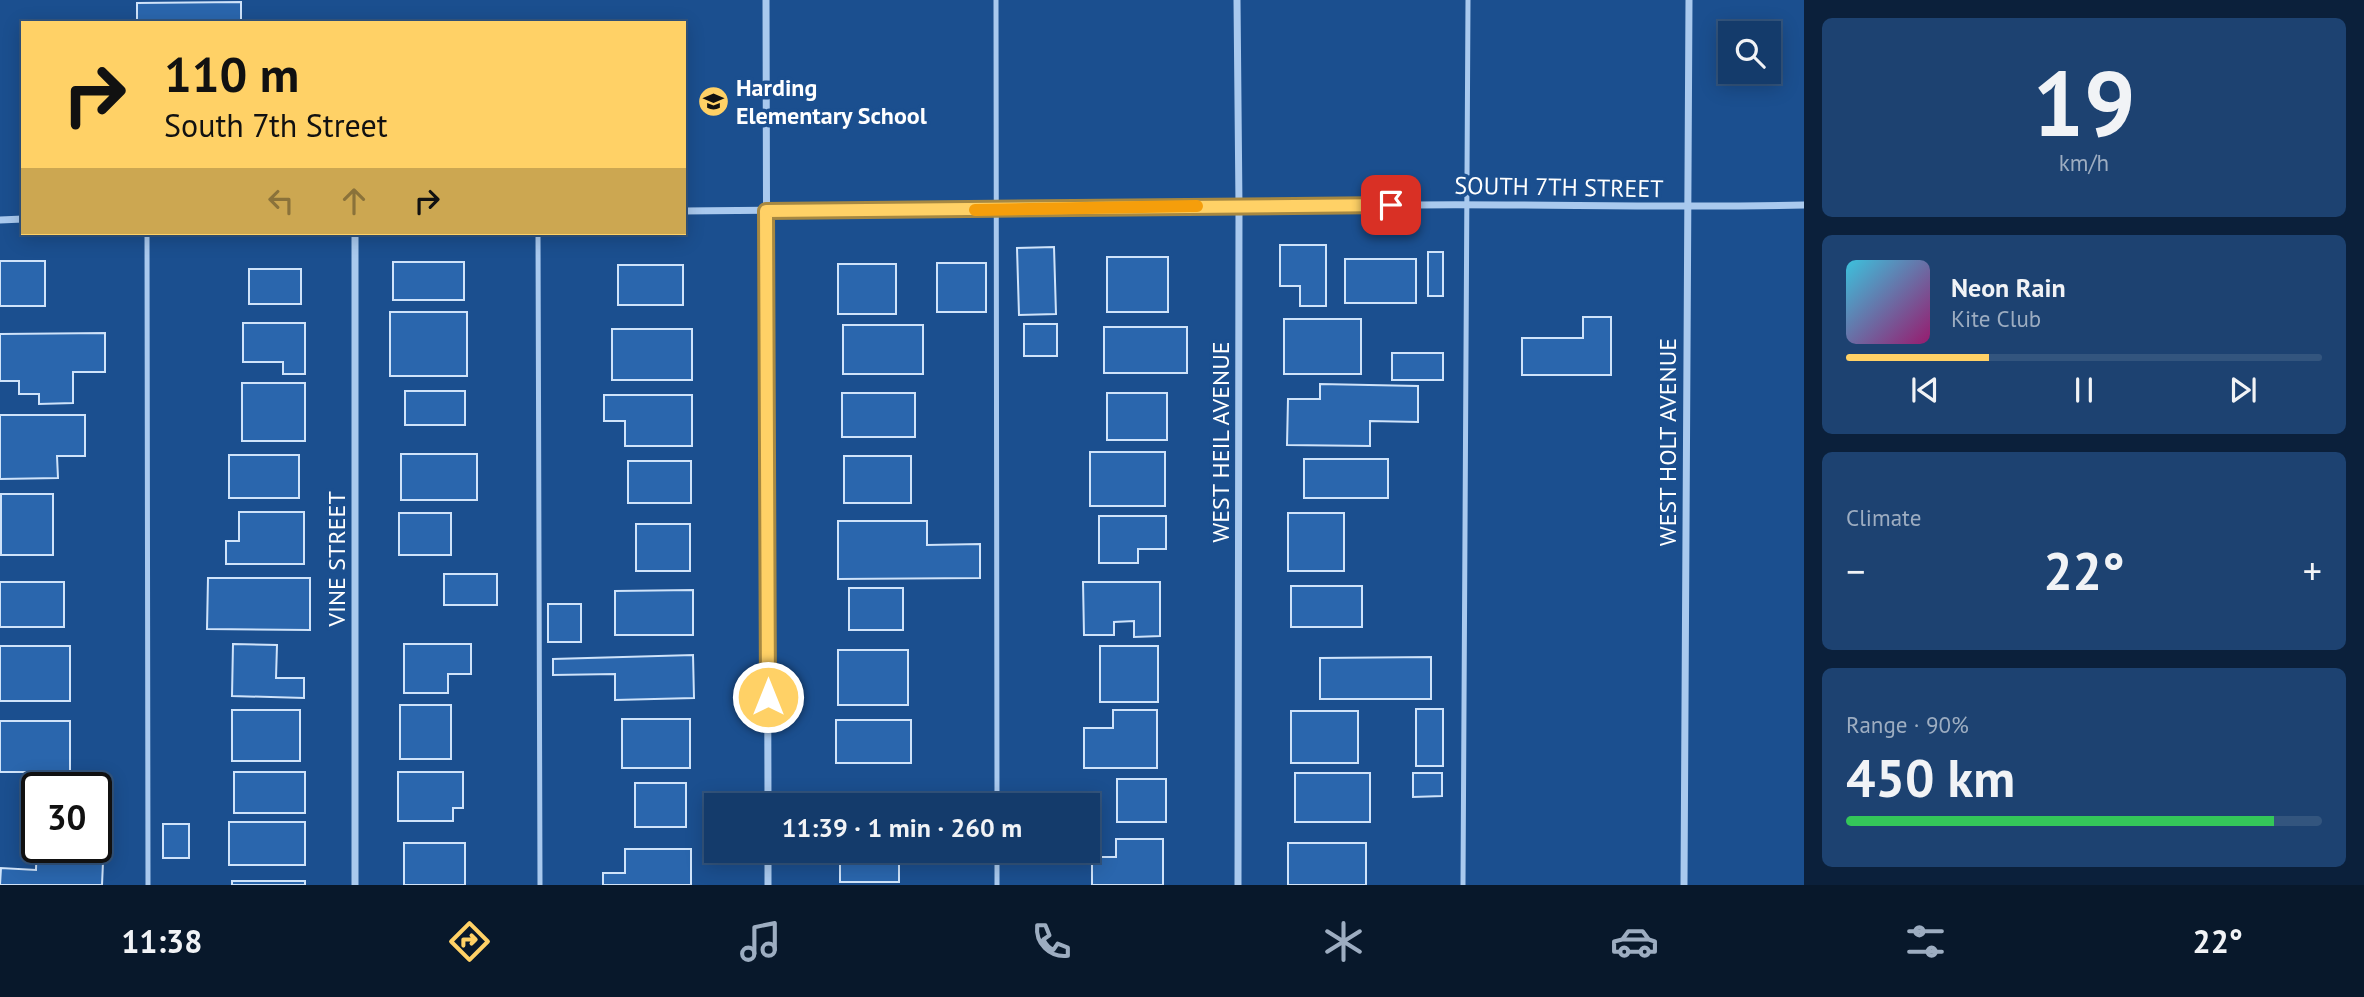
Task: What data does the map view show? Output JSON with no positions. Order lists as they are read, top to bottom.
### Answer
{
  "streets": {
    "street": [
      "SOUTH 7TH STREET",
      "WEST HEIL AVENUE",
      "WEST HOLT AVENUE",
      "VINE STREET"
    ]
  },
  "crossings": [
    ["SOUTH 7TH STREET", "WEST HEIL AVENUE"],
    ["SOUTH 7TH STREET", "WEST HOLT AVENUE"]
  ],
  "places": {
    "school or university": ["Harding Elementary School"]
  },
  "page": {
    "tile": [
      ["19", "km/h"],
      "Climate",
      ["Range · 90%", "450 km"]
    ],
    "turn": ["110 m", "South 7th Street"],
    "song": ["Neon Rain", "Kite Club"],
    "heat": ["−", "22°", "+"],
    "limit": "30",
    "trip": "11:39 · 1 min · 260 m",
    "tabs": ["11:38", "22°"]
  }
}
